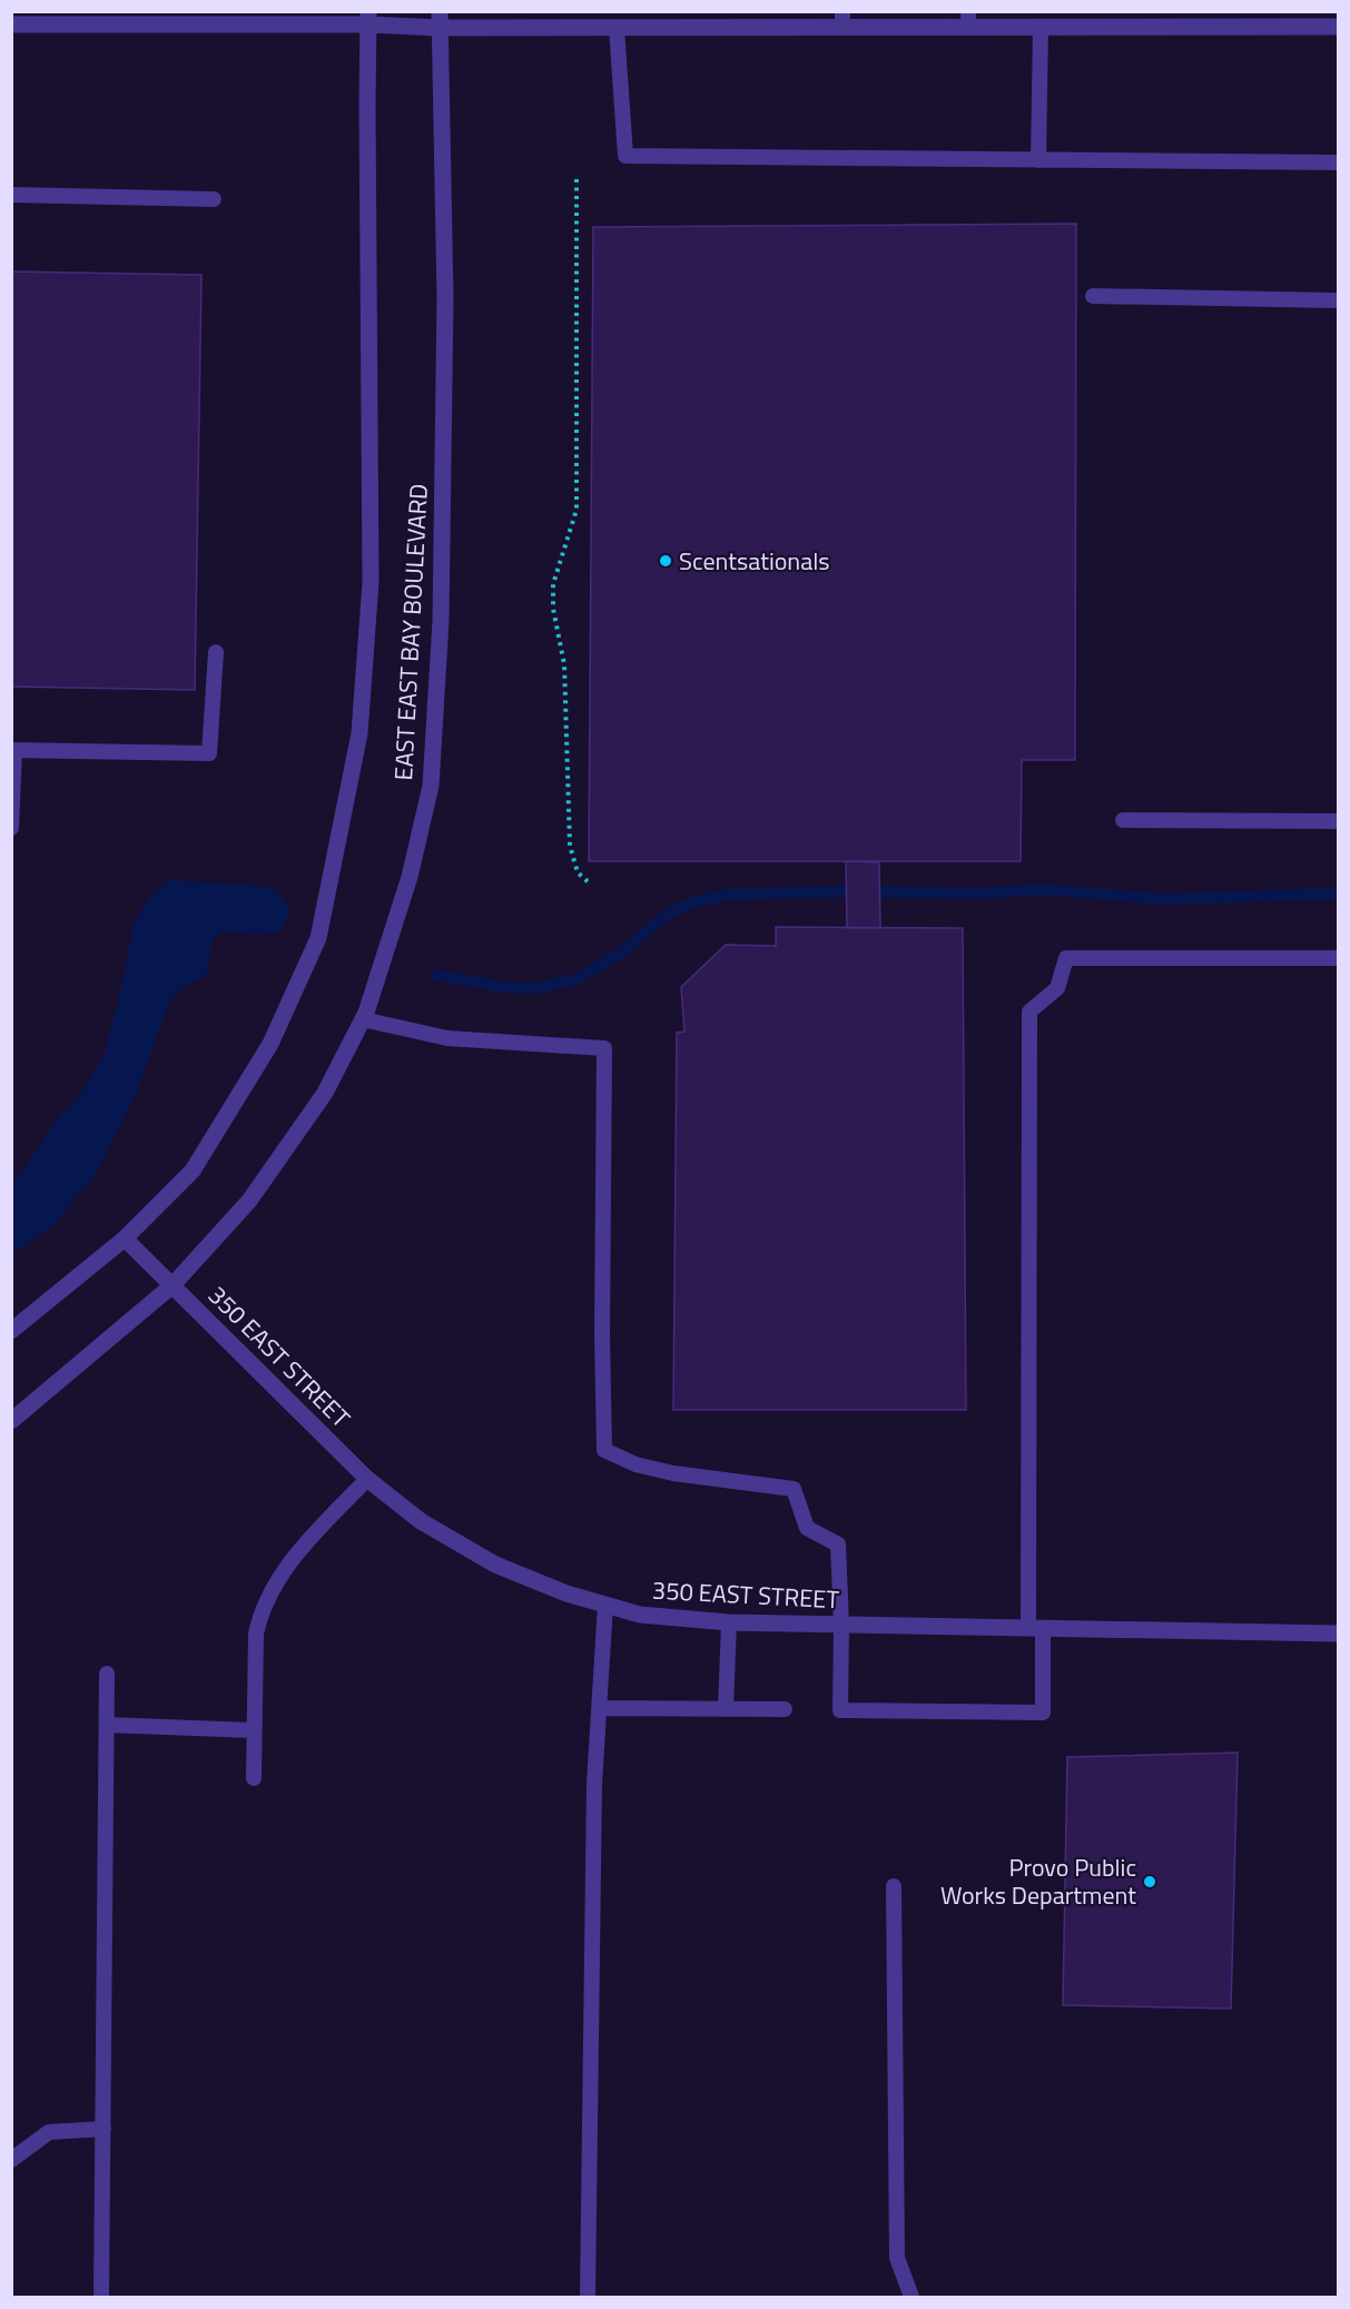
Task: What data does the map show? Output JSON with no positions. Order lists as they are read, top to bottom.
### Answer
{
  "streets": {
    "street": ["EAST EAST BAY BOULEVARD", "350 EAST STREET"]
  },
  "crossings": [
    ["EAST EAST BAY BOULEVARD", "350 EAST STREET"]
  ],
  "places": ["Scentsationals", "Provo Public Works Department"]
}
